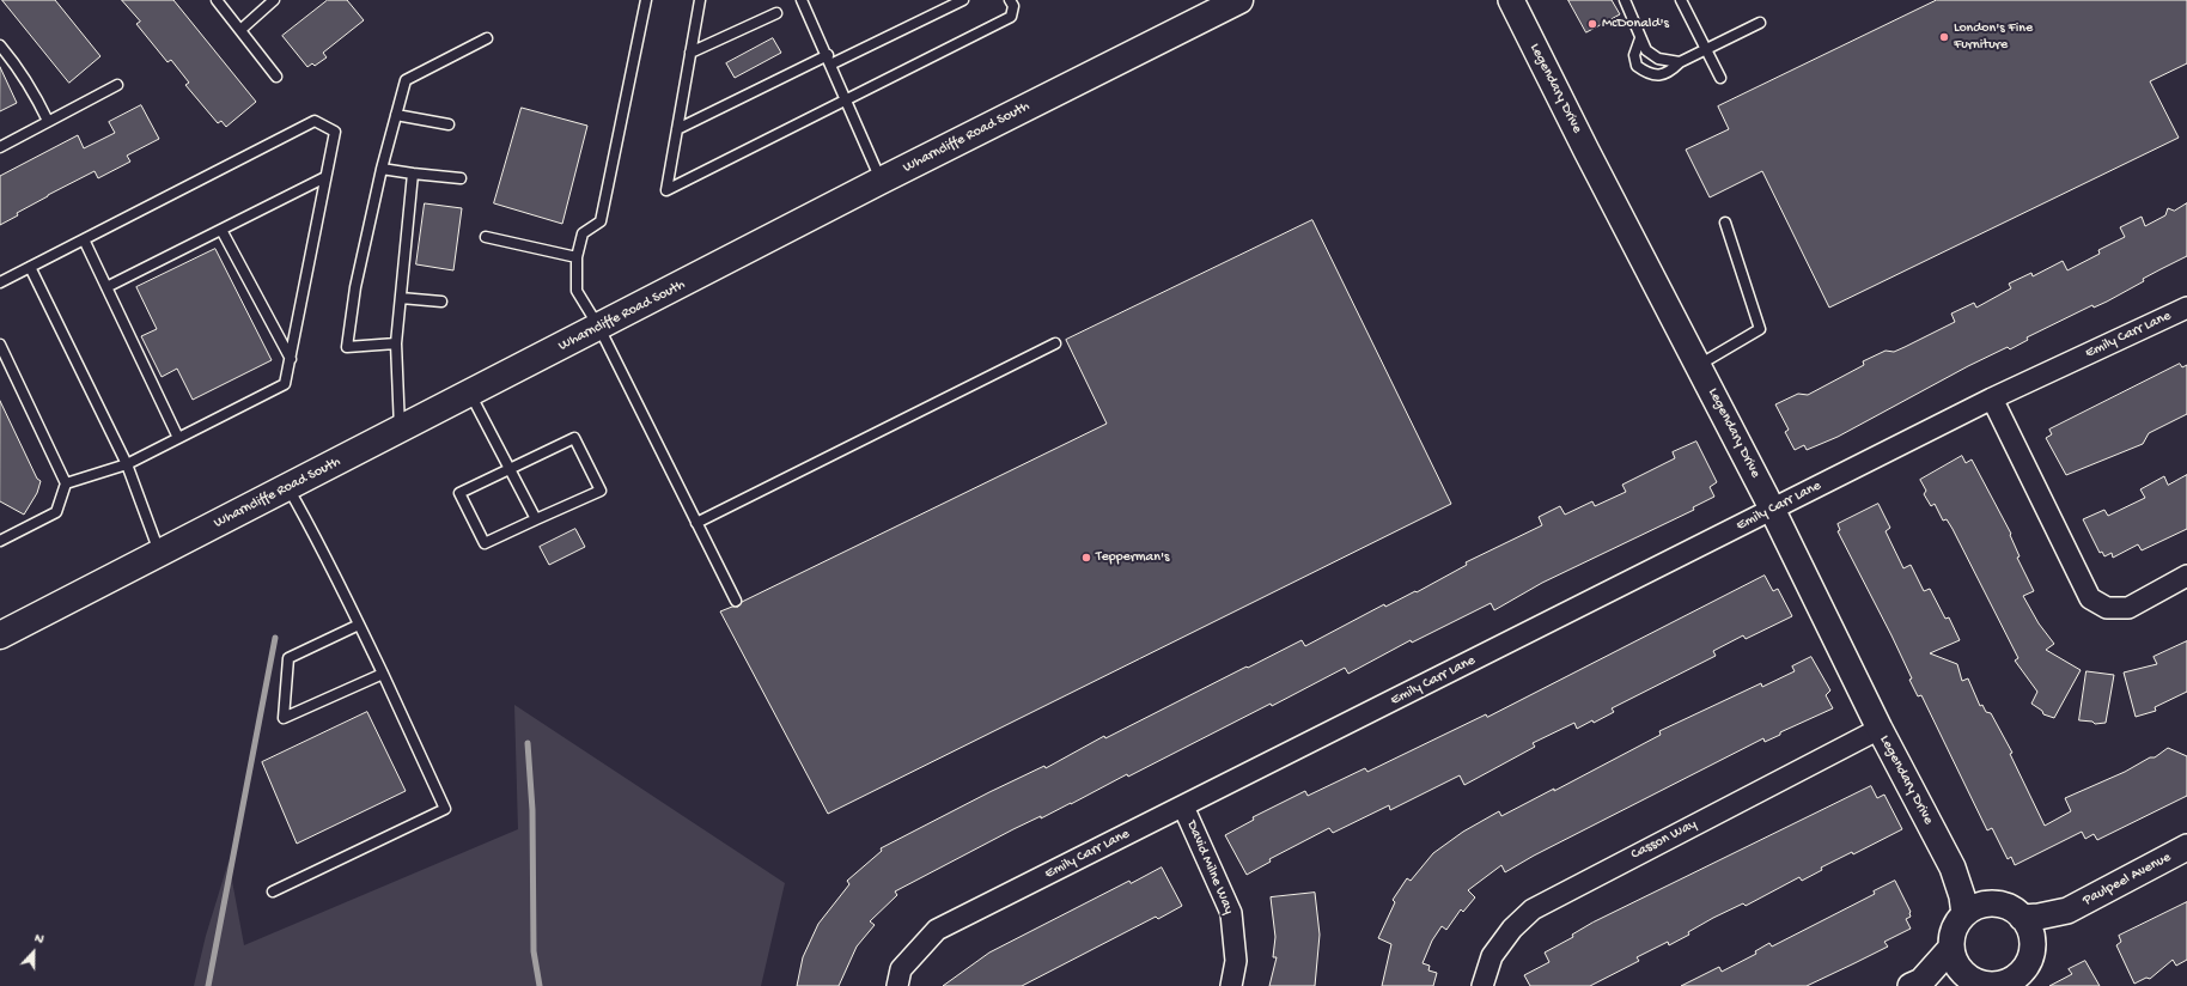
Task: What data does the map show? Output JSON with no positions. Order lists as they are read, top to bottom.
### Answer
{
  "streets": {
    "main road": ["Wharncliffe Road South"],
    "street": [
      "Legendary Drive",
      "Emily Carr Lane",
      "Casson Way",
      "David Milne Way",
      "Paulpeel Avenue"
    ]
  },
  "crossings": [
    ["Legendary Drive", "Emily Carr Lane"],
    ["Legendary Drive", "Casson Way"],
    ["Legendary Drive", "Paulpeel Avenue"],
    ["Emily Carr Lane", "David Milne Way"]
  ],
  "places": ["McDonald's", "London's Fine Furniture", "Tepperman's"],
  "north": "top"
}
